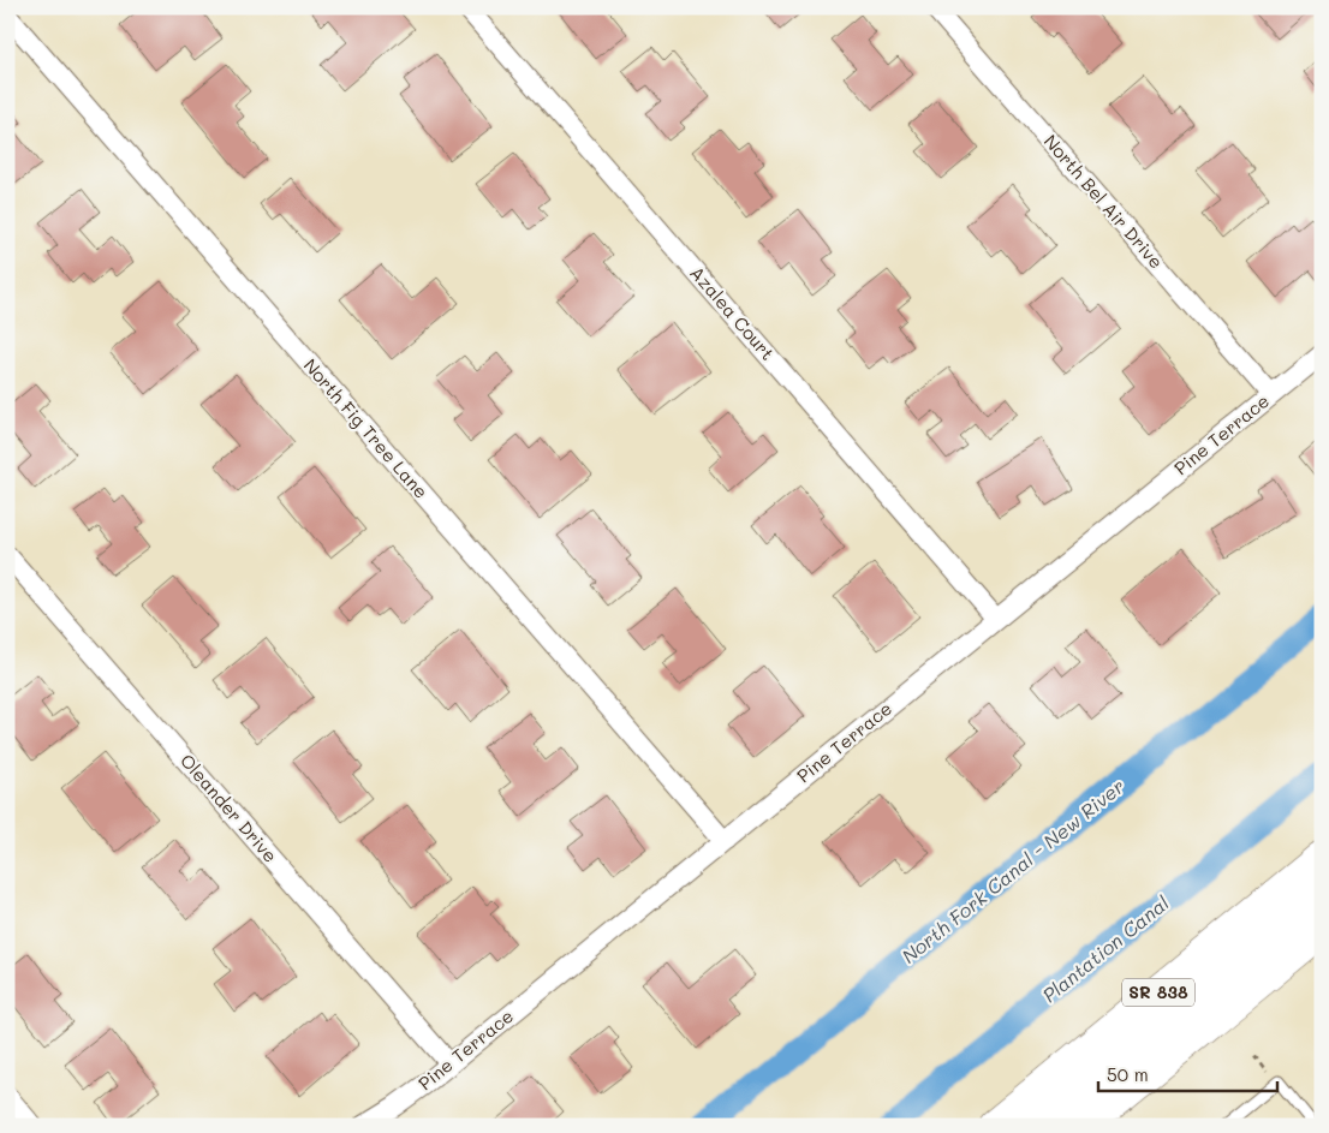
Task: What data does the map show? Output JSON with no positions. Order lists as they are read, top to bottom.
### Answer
{
  "streets": {
    "highway": ["SR 838"],
    "street": [
      "North Bel Air Drive",
      "Azalea Court",
      "North Fig Tree Lane",
      "Pine Terrace",
      "Oleander Drive"
    ]
  },
  "crossings": [
    ["North Bel Air Drive", "Pine Terrace"],
    ["Azalea Court", "Pine Terrace"],
    ["North Fig Tree Lane", "Pine Terrace"],
    ["Pine Terrace", "Oleander Drive"]
  ],
  "water": ["North Fork Canal - New River", "Plantation Canal"],
  "scale_bar": "50 m"
}
